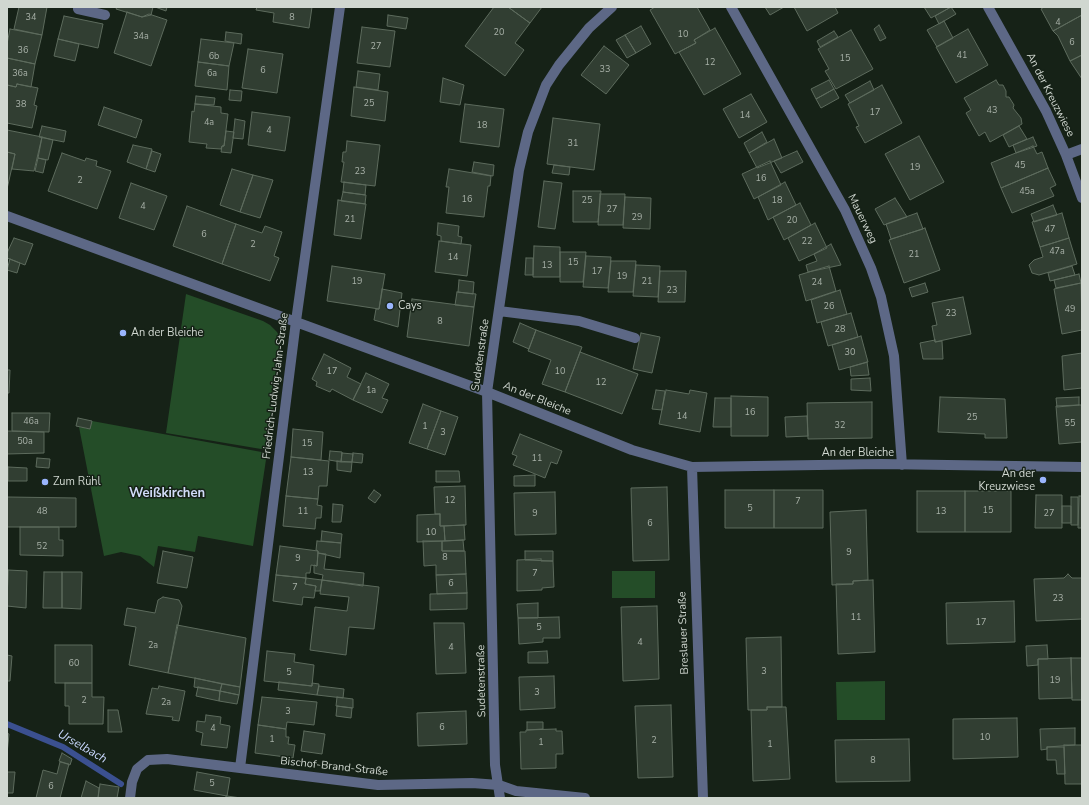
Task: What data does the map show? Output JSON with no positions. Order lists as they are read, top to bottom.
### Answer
{
  "streets": {
    "street": [
      "An der Kreuzwiese",
      "Mauerweg",
      "Sudetenstraße",
      "Friedrich-Ludwig-Jahn-Straße",
      "An der Bleiche",
      "Breslauer Straße",
      "Bischof-Brand-Straße"
    ]
  },
  "crossings": [
    ["Mauerweg", "An der Bleiche"],
    ["Sudetenstraße", "An der Bleiche"],
    ["Sudetenstraße", "Bischof-Brand-Straße"],
    ["Friedrich-Ludwig-Jahn-Straße", "An der Bleiche"],
    ["Friedrich-Ludwig-Jahn-Straße", "Bischof-Brand-Straße"],
    ["An der Bleiche", "Breslauer Straße"]
  ],
  "districts": ["Weißkirchen"],
  "water": ["Urselbach"],
  "places": [
    "Cays",
    "An der Bleiche",
    "An der Kreuzwiese",
    "Zum Rühl"
  ],
  "house_numbers": [
    "34",
    "8",
    "4",
    "20",
    "10",
    "34a",
    "6",
    "27",
    "36",
    "41",
    "6b",
    "15",
    "12",
    "33",
    "6",
    "36a",
    "6a",
    "25",
    "38",
    "43",
    "17",
    "14",
    "4a",
    "18",
    "4",
    "31",
    "45",
    "19",
    "23",
    "16",
    "2",
    "45a",
    "16",
    "25",
    "18",
    "4",
    "27",
    "29",
    "21",
    "20",
    "47",
    "6",
    "22",
    "2",
    "47a",
    "21",
    "14",
    "15",
    "13",
    "17",
    "19",
    "19",
    "21",
    "24",
    "23",
    "26",
    "49",
    "23",
    "8",
    "28",
    "30",
    "17",
    "10",
    "12",
    "1a",
    "16",
    "14",
    "25",
    "46a",
    "55",
    "32",
    "1",
    "3",
    "50a",
    "15",
    "11",
    "13",
    "12",
    "7",
    "5",
    "15",
    "48",
    "11",
    "13",
    "9",
    "27",
    "6",
    "10",
    "52",
    "9",
    "8",
    "9",
    "7",
    "6",
    "7",
    "23",
    "11",
    "17",
    "5",
    "4",
    "2a",
    "4",
    "60",
    "3",
    "5",
    "19",
    "3",
    "2",
    "2a",
    "3",
    "6",
    "4",
    "10",
    "1",
    "2",
    "1",
    "1",
    "8",
    "5",
    "6"
  ]
}
